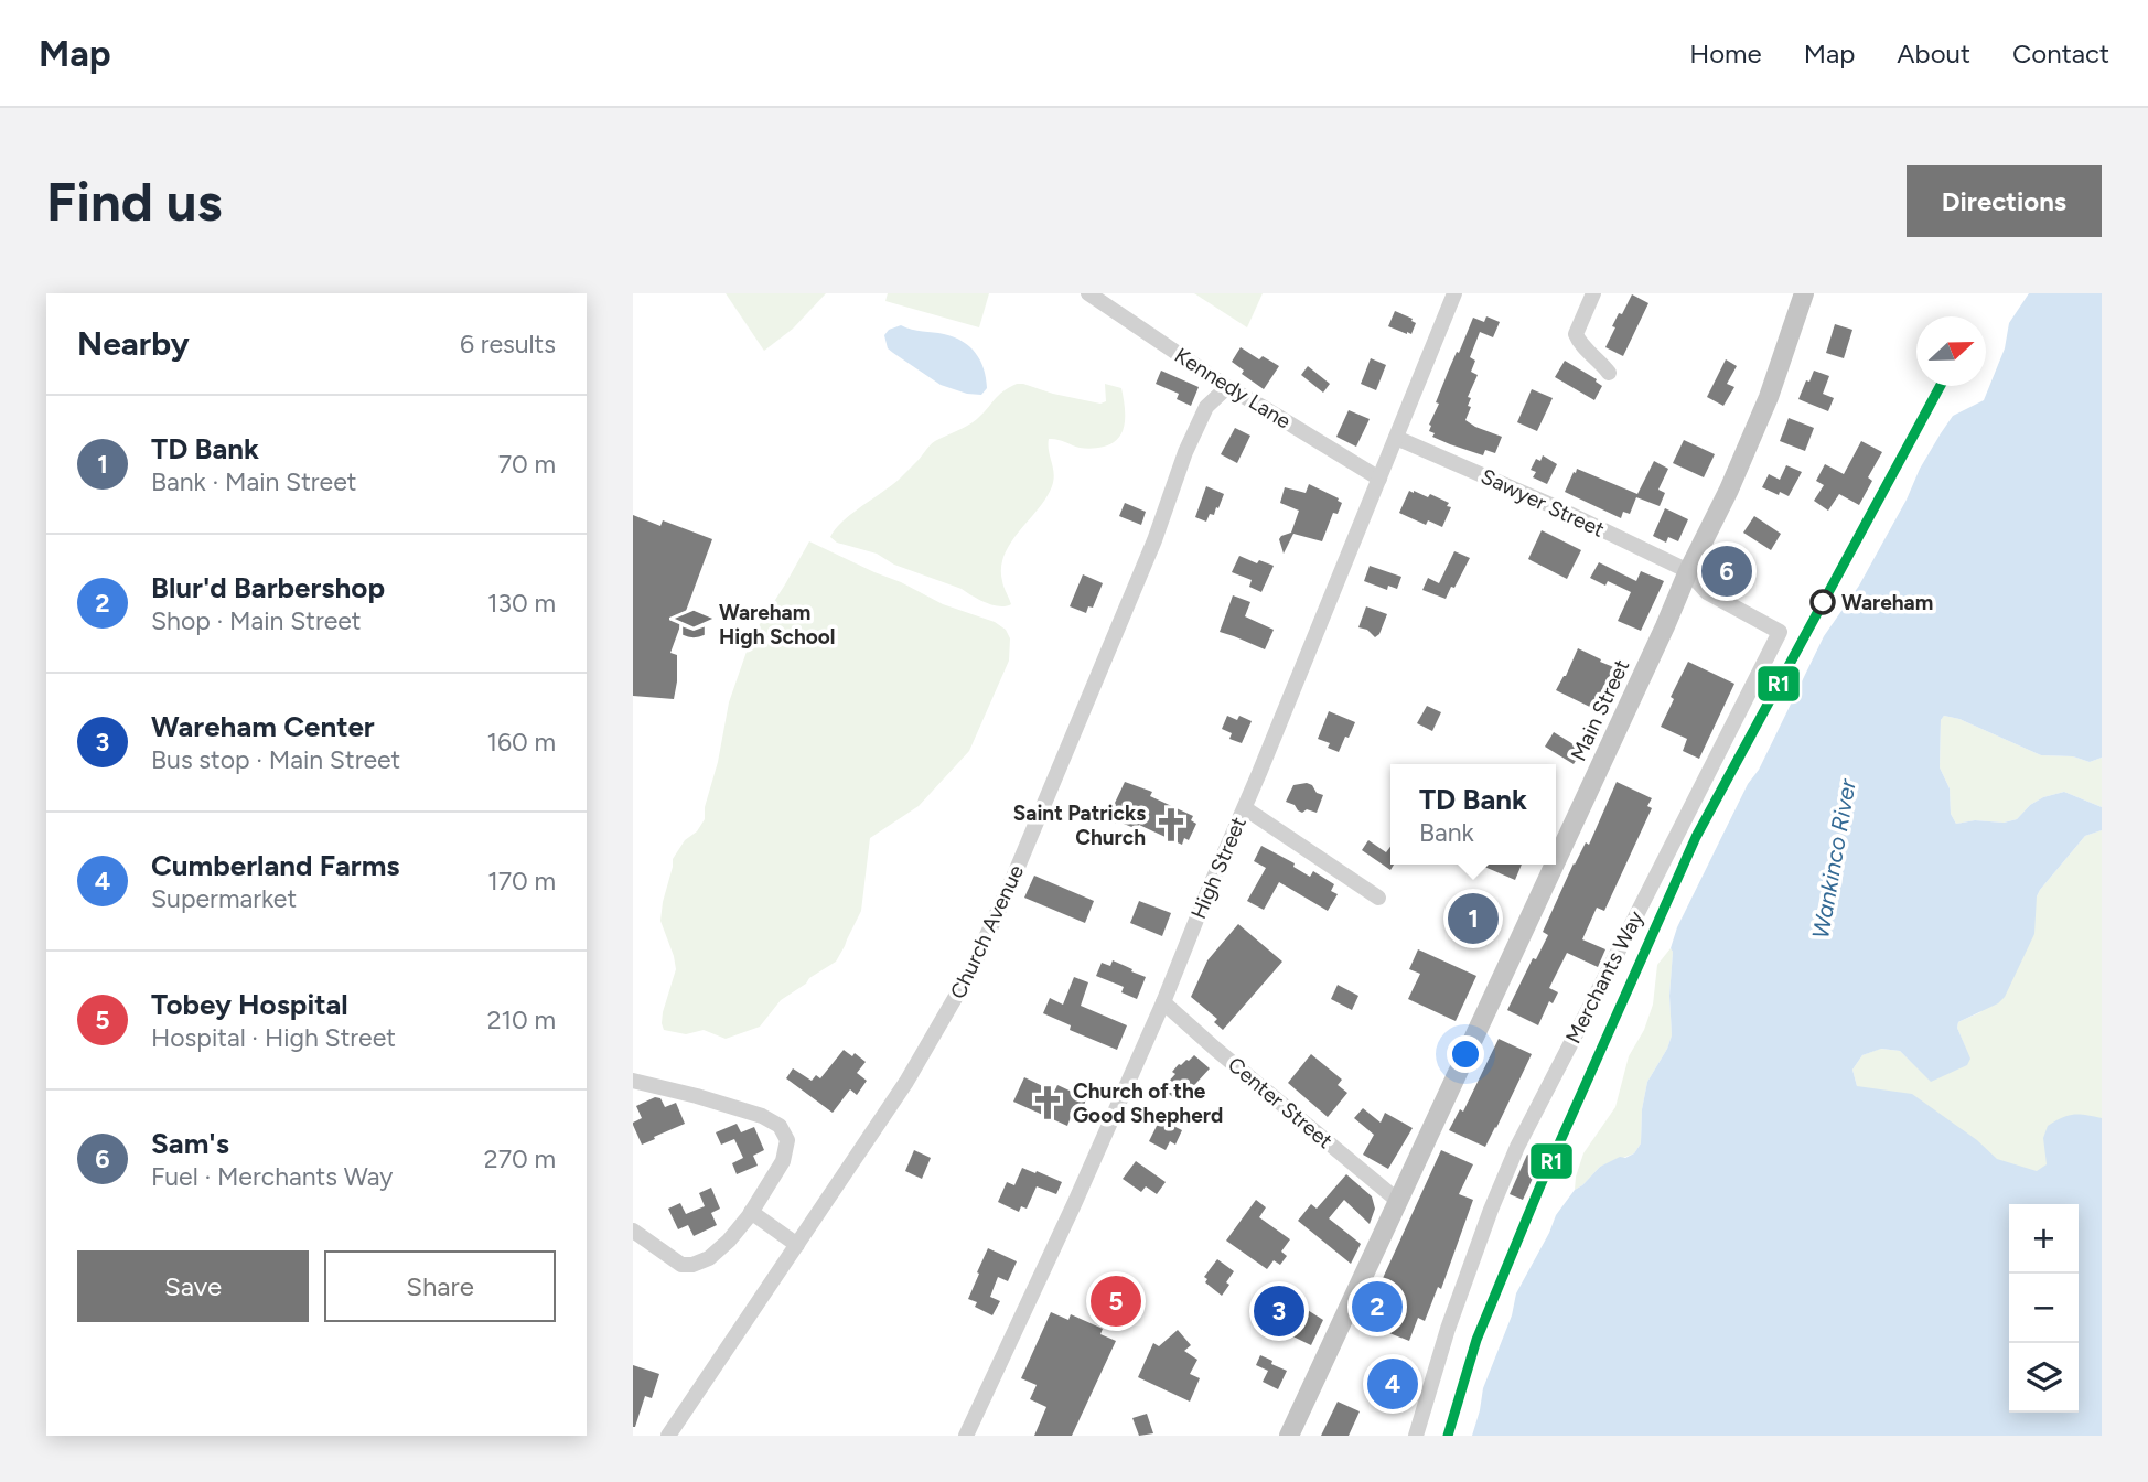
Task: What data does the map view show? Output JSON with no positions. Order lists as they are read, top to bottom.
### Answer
{
  "streets": {
    "main road": ["Main Street"],
    "street": [
      "Kennedy Lane",
      "Sawyer Street",
      "High Street",
      "Church Avenue",
      "Merchants Way",
      "Center Street"
    ]
  },
  "crossings": [
    ["Kennedy Lane", "High Street"],
    ["Kennedy Lane", "Church Avenue"],
    ["Sawyer Street", "Main Street"],
    ["Sawyer Street", "High Street"],
    ["Sawyer Street", "Merchants Way"],
    ["Main Street", "Merchants Way"],
    ["Main Street", "Center Street"],
    ["High Street", "Center Street"]
  ],
  "water": ["Wankinco River"],
  "places": {
    "other": ["Wareham"],
    "school or university": ["Wareham High School"],
    "church": ["Saint Patricks Church", "Church of the Good Shepherd"]
  },
  "lines": ["transit line R1"],
  "north": "right",
  "page": {
    "header": "Map",
    "nav": [
      "Home",
      "Map",
      "About",
      "Contact"
    ],
    "buttons": [
      "Directions",
      ["Save", "Share"]
    ],
    "title": "Find us",
    "heading": ["Nearby", "6 results"],
    "list": [
      {
        "mark": "1",
        "name": "TD Bank",
        "note": "Bank · Main Street",
        "value": "70 m"
      },
      {
        "mark": "2",
        "name": "Blur'd Barbershop",
        "note": "Shop · Main Street",
        "value": "130 m"
      },
      {
        "mark": "3",
        "name": "Wareham Center",
        "note": "Bus stop · Main Street",
        "value": "160 m"
      },
      {
        "mark": "4",
        "name": "Cumberland Farms",
        "note": "Supermarket",
        "value": "170 m"
      },
      {
        "mark": "5",
        "name": "Tobey Hospital",
        "note": "Hospital · High Street",
        "value": "210 m"
      },
      {
        "mark": "6",
        "name": "Sam's",
        "note": "Fuel · Merchants Way",
        "value": "270 m"
      }
    ],
    "pins": [
      "6",
      "1",
      "5",
      "2",
      "3",
      "4"
    ],
    "popup": ["TD Bank", "Bank"],
    "map_buttons": ["+", "−"]
  }
}
